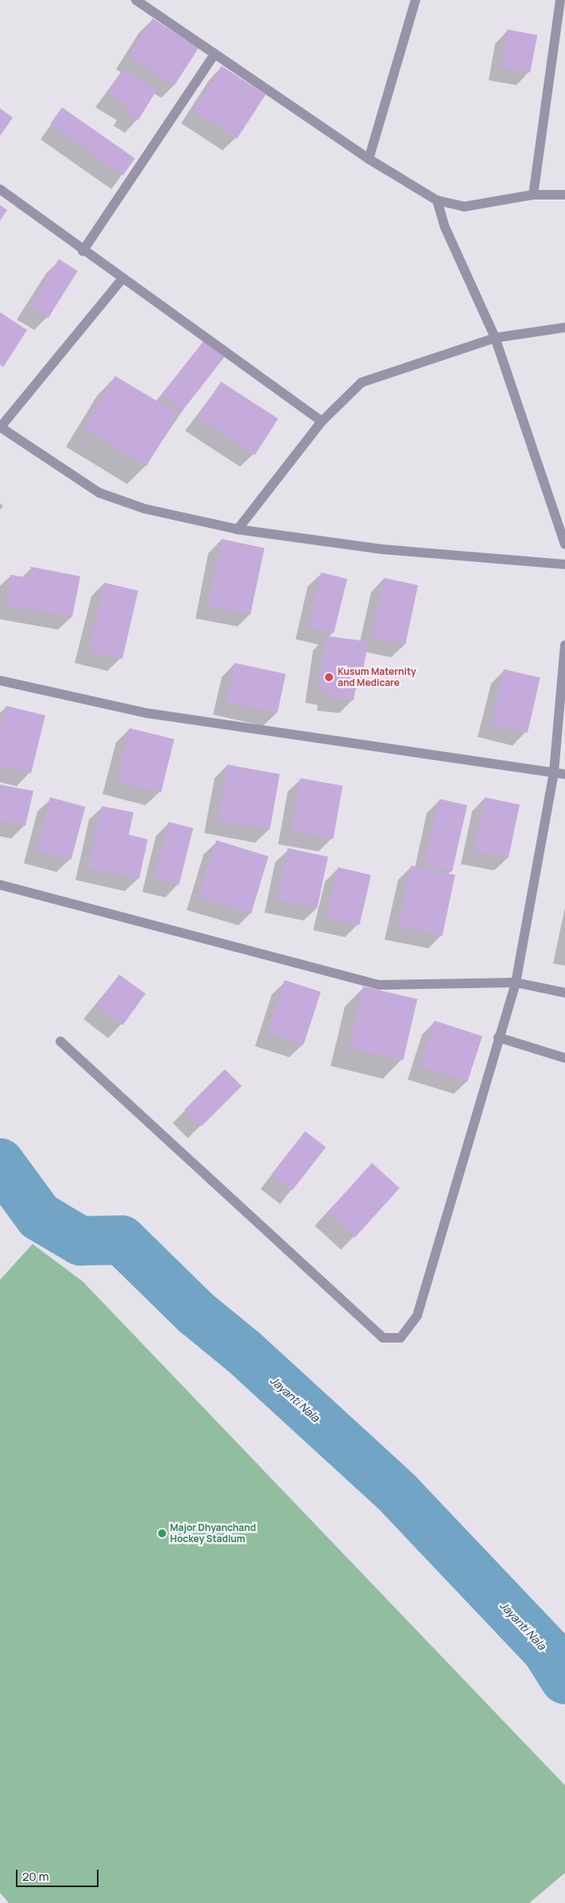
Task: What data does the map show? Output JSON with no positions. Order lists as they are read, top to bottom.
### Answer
{
  "water": ["Jayanti Nala"],
  "places": ["Kusum Maternity and Medicare", "Major Dhyanchand Hockey Stadium"],
  "scale_bar": "20 m"
}
